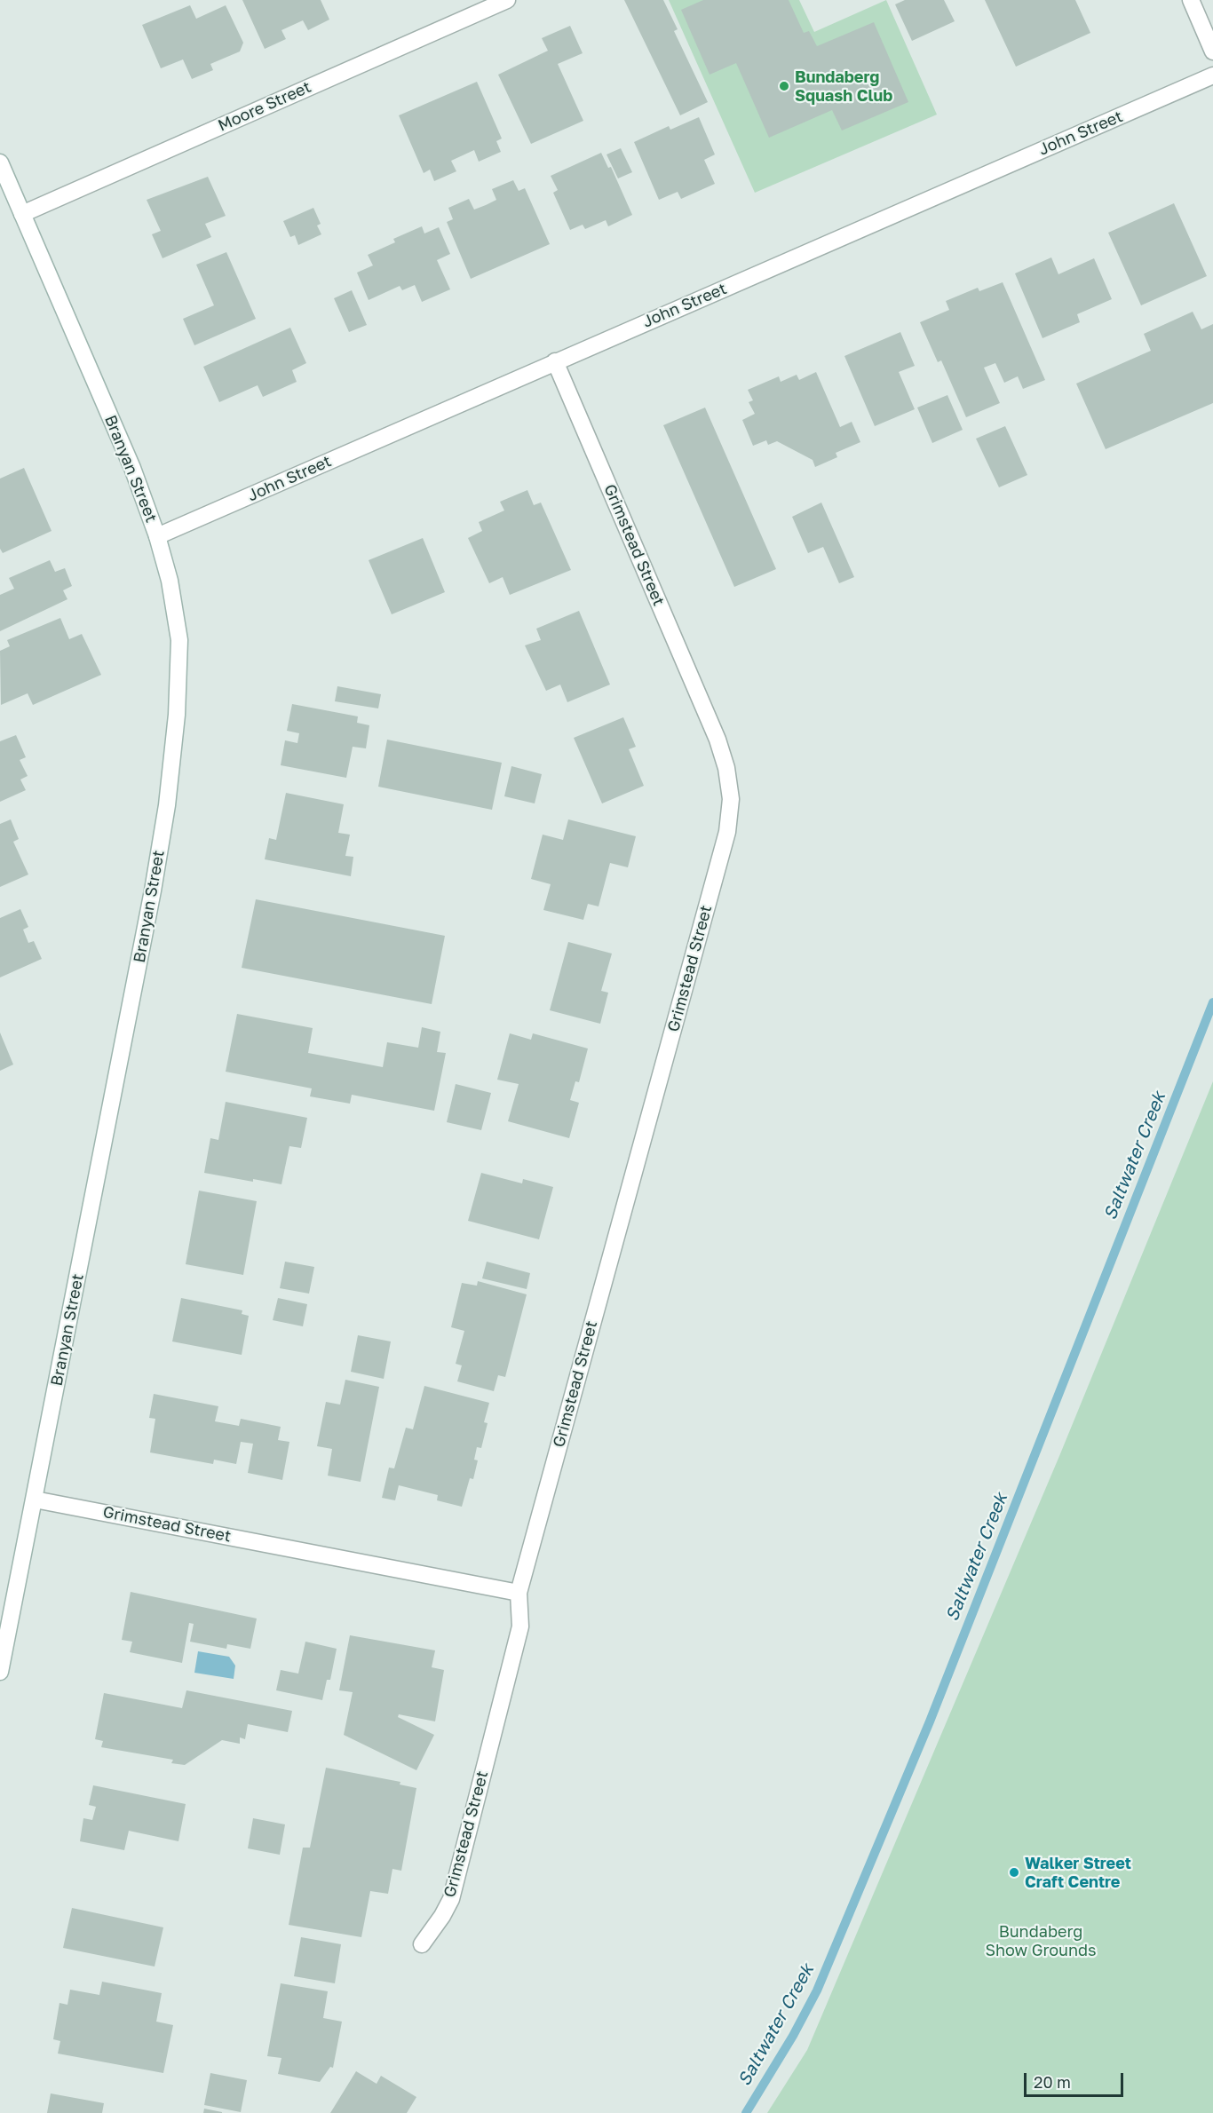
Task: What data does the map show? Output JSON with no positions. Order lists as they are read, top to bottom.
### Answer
{
  "streets": {
    "street": [
      "Moore Street",
      "John Street",
      "Branyan Street",
      "Grimstead Street"
    ]
  },
  "crossings": [
    ["Moore Street", "Branyan Street"],
    ["John Street", "Branyan Street"],
    ["John Street", "Grimstead Street"],
    ["Branyan Street", "Grimstead Street"]
  ],
  "water": ["Saltwater Creek"],
  "parks": ["Bundaberg Show Grounds"],
  "places": ["Bundaberg Squash Club", "Walker Street Craft Centre"],
  "scale_bar": "20 m"
}
